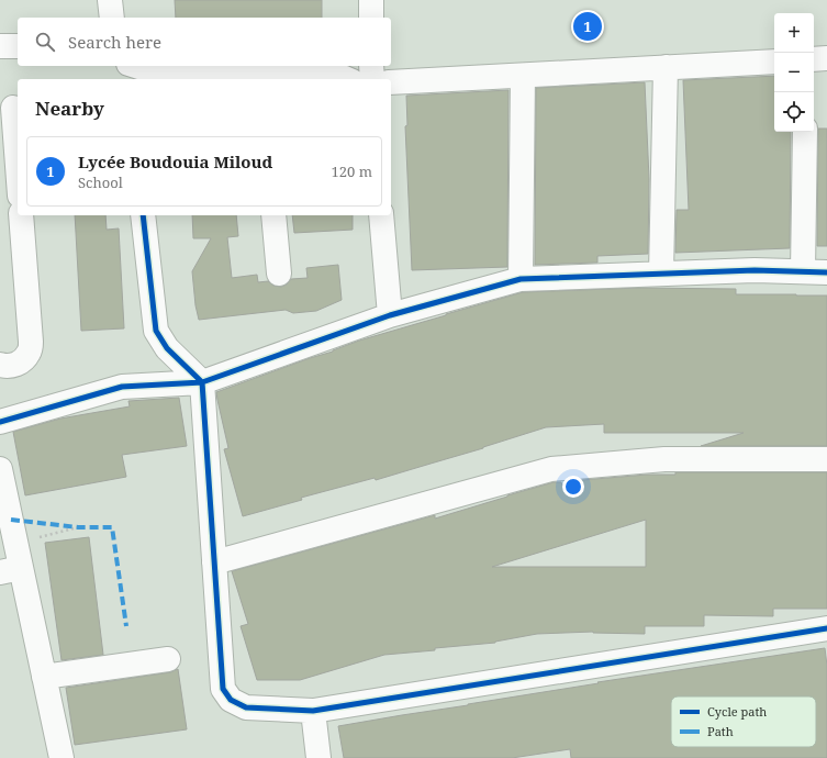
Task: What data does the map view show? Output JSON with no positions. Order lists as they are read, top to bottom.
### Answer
{
  "legend": ["Cycle path", "Path"],
  "page": {
    "pins": "1",
    "map_buttons": ["+", "−"],
    "search": "Search here",
    "heading": "Nearby",
    "list": [
      {
        "mark": "1",
        "name": "Lycée Boudouia Miloud",
        "note": "School",
        "value": "120 m"
      }
    ]
  }
}
